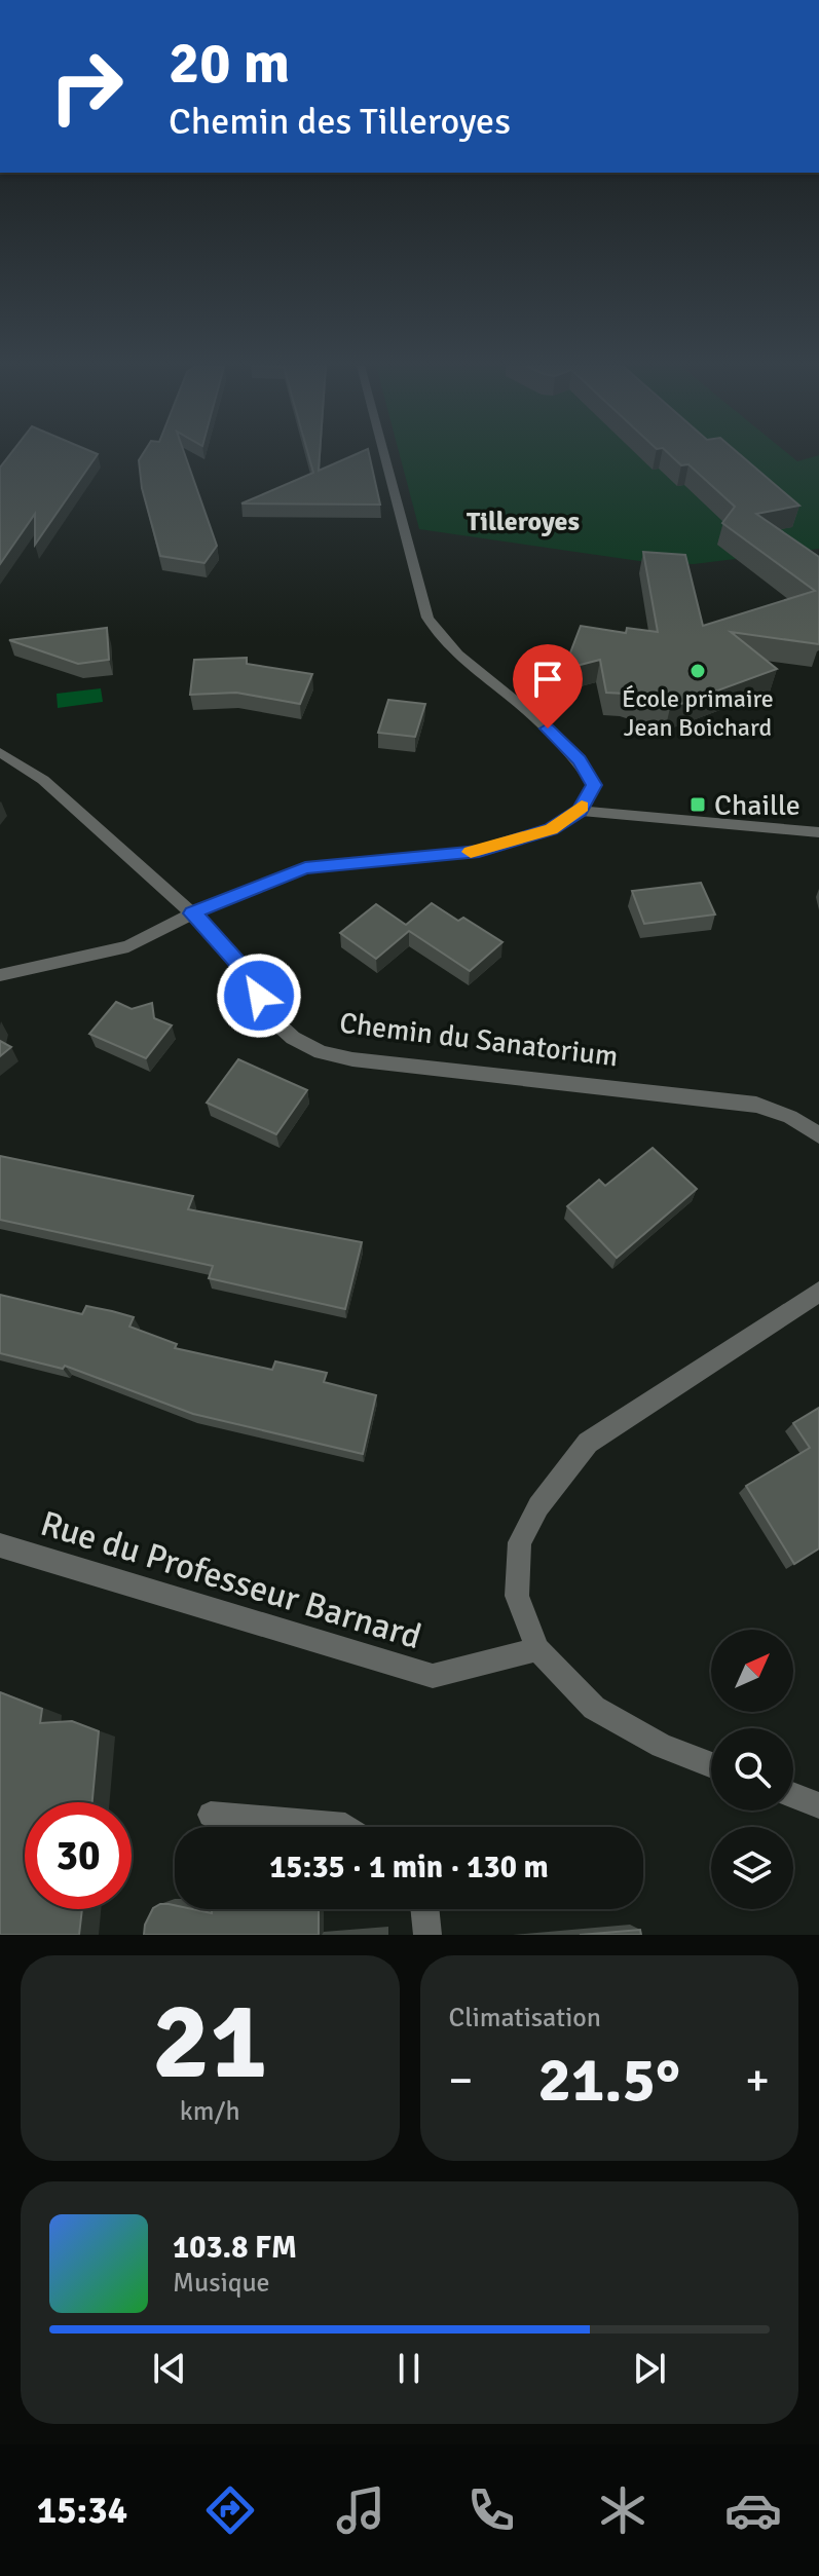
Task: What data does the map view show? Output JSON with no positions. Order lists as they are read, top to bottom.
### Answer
{
  "streets": {
    "street": ["Chemin du Sanatorium", "Rue du Professeur Barnard"]
  },
  "districts": ["Tilleroyes"],
  "places": {
    "other": ["École primaire Jean Boichard"],
    "transit": ["Chaille"]
  },
  "north": "top right",
  "page": {
    "turn": ["20 m", "Chemin des Tilleroyes"],
    "limit": "30",
    "trip": "15:35 · 1 min · 130 m",
    "tile": [
      ["21", "km/h"],
      "Climatisation"
    ],
    "heat": ["−", "21.5°", "+"],
    "song": ["103.8 FM", "Musique"],
    "tabs": "15:34"
  }
}
